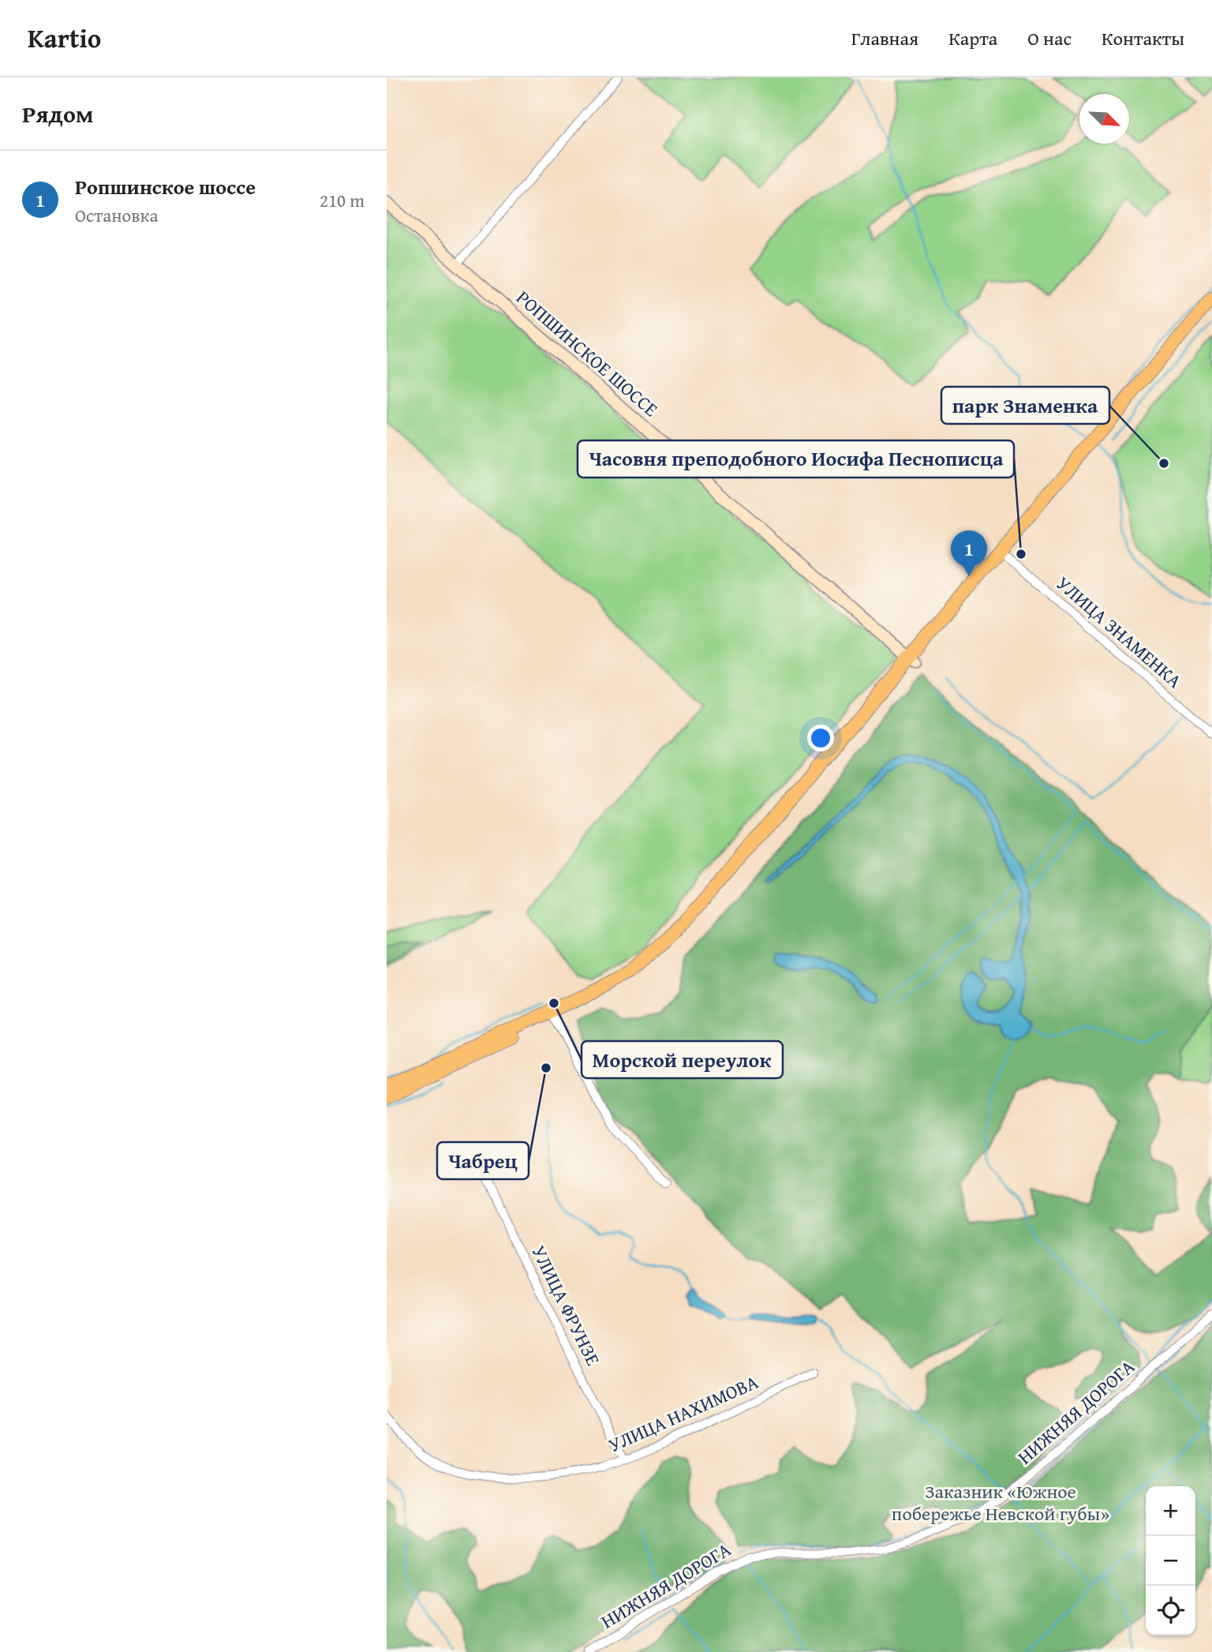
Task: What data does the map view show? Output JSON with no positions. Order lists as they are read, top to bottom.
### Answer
{
  "streets": {
    "main road": ["РОПШИНСКОЕ ШОССЕ"],
    "street": [
      "УЛИЦА ЗНАМЕНКА",
      "УЛИЦА ФРУНЗЕ",
      "НИЖНЯЯ ДОРОГА",
      "УЛИЦА НАХИМОВА"
    ]
  },
  "crossings": [
    ["УЛИЦА ФРУНЗЕ", "УЛИЦА НАХИМОВА"]
  ],
  "parks": ["Заказник «Южное побережье Невской губы»"],
  "places": [
    "парк Знаменка",
    "Часовня преподобного Иосифа Песнописца",
    "Морской переулок",
    "Чабрец"
  ],
  "north": "bottom right",
  "page": {
    "header": "Kartio",
    "nav": [
      "Главная",
      "Карта",
      "О нас",
      "Контакты"
    ],
    "heading": "Рядом",
    "list": [
      {
        "mark": "1",
        "name": "Ропшинское шоссе",
        "note": "Остановка",
        "value": "210 m"
      }
    ],
    "pins": "1",
    "map_buttons": ["+", "−"]
  }
}
